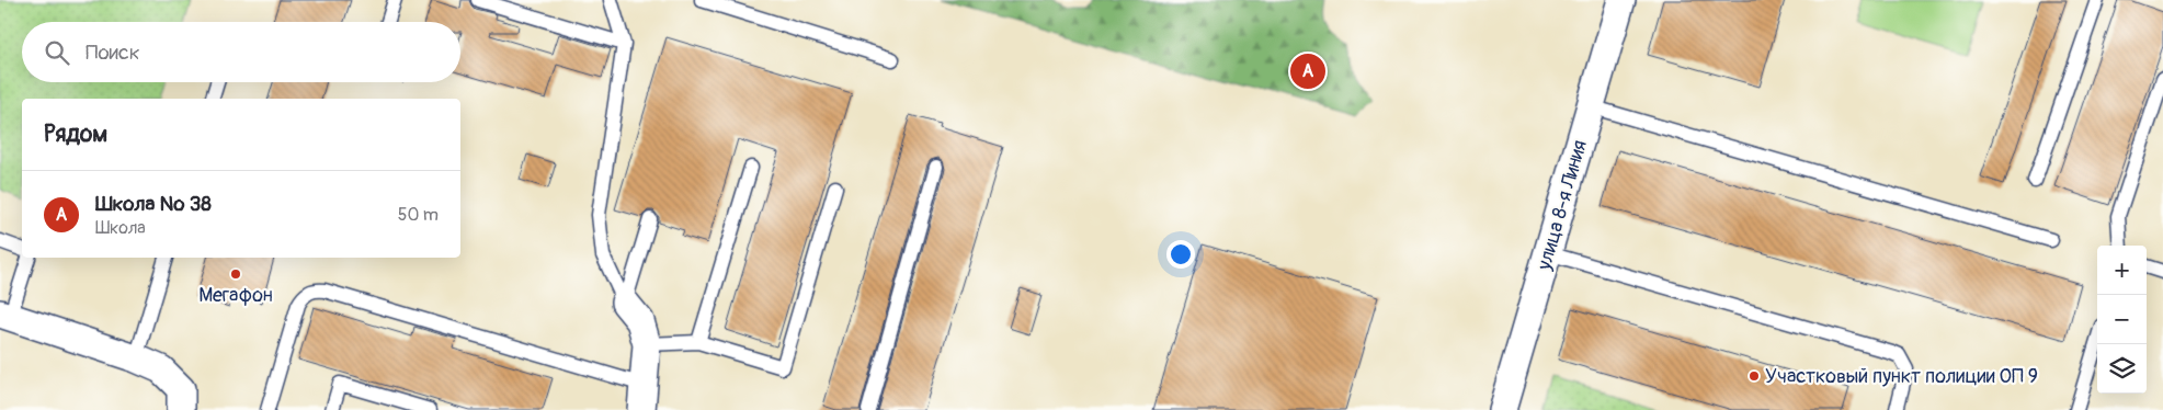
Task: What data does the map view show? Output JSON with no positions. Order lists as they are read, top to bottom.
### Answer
{
  "streets": {
    "street": ["улица 8-я Линия"]
  },
  "places": ["Мегафон", "Участковый пункт полиции ОП 9"],
  "page": {
    "search": "Поиск",
    "pins": "A",
    "heading": "Рядом",
    "list": [
      {
        "mark": "A",
        "name": "Школа № 38",
        "note": "Школа",
        "value": "50 m"
      }
    ],
    "map_buttons": ["+", "−"]
  }
}
